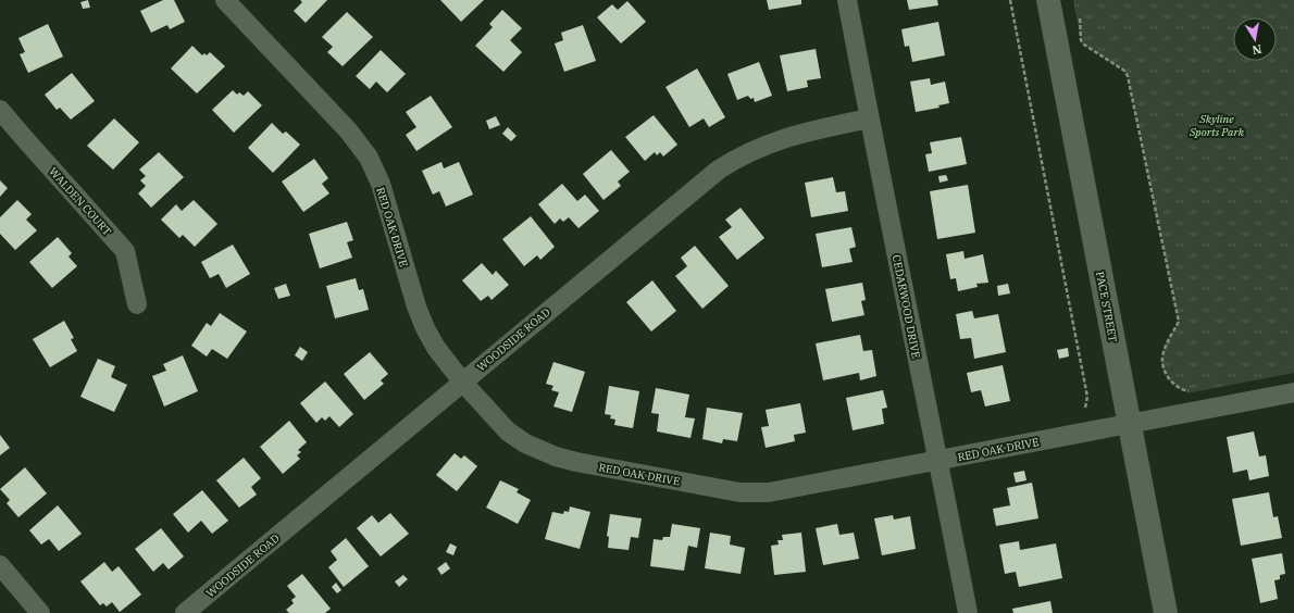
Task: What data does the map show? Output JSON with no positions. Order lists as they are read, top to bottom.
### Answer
{
  "streets": {
    "main road": ["PACE STREET"],
    "street": [
      "WALDEN COURT",
      "RED OAK DRIVE",
      "CEDARWOOD DRIVE",
      "WOODSIDE ROAD"
    ]
  },
  "crossings": [
    ["RED OAK DRIVE", "CEDARWOOD DRIVE"],
    ["RED OAK DRIVE", "PACE STREET"],
    ["RED OAK DRIVE", "WOODSIDE ROAD"],
    ["CEDARWOOD DRIVE", "WOODSIDE ROAD"]
  ],
  "parks": ["Skyline Sports Park"],
  "north": "bottom"
}
